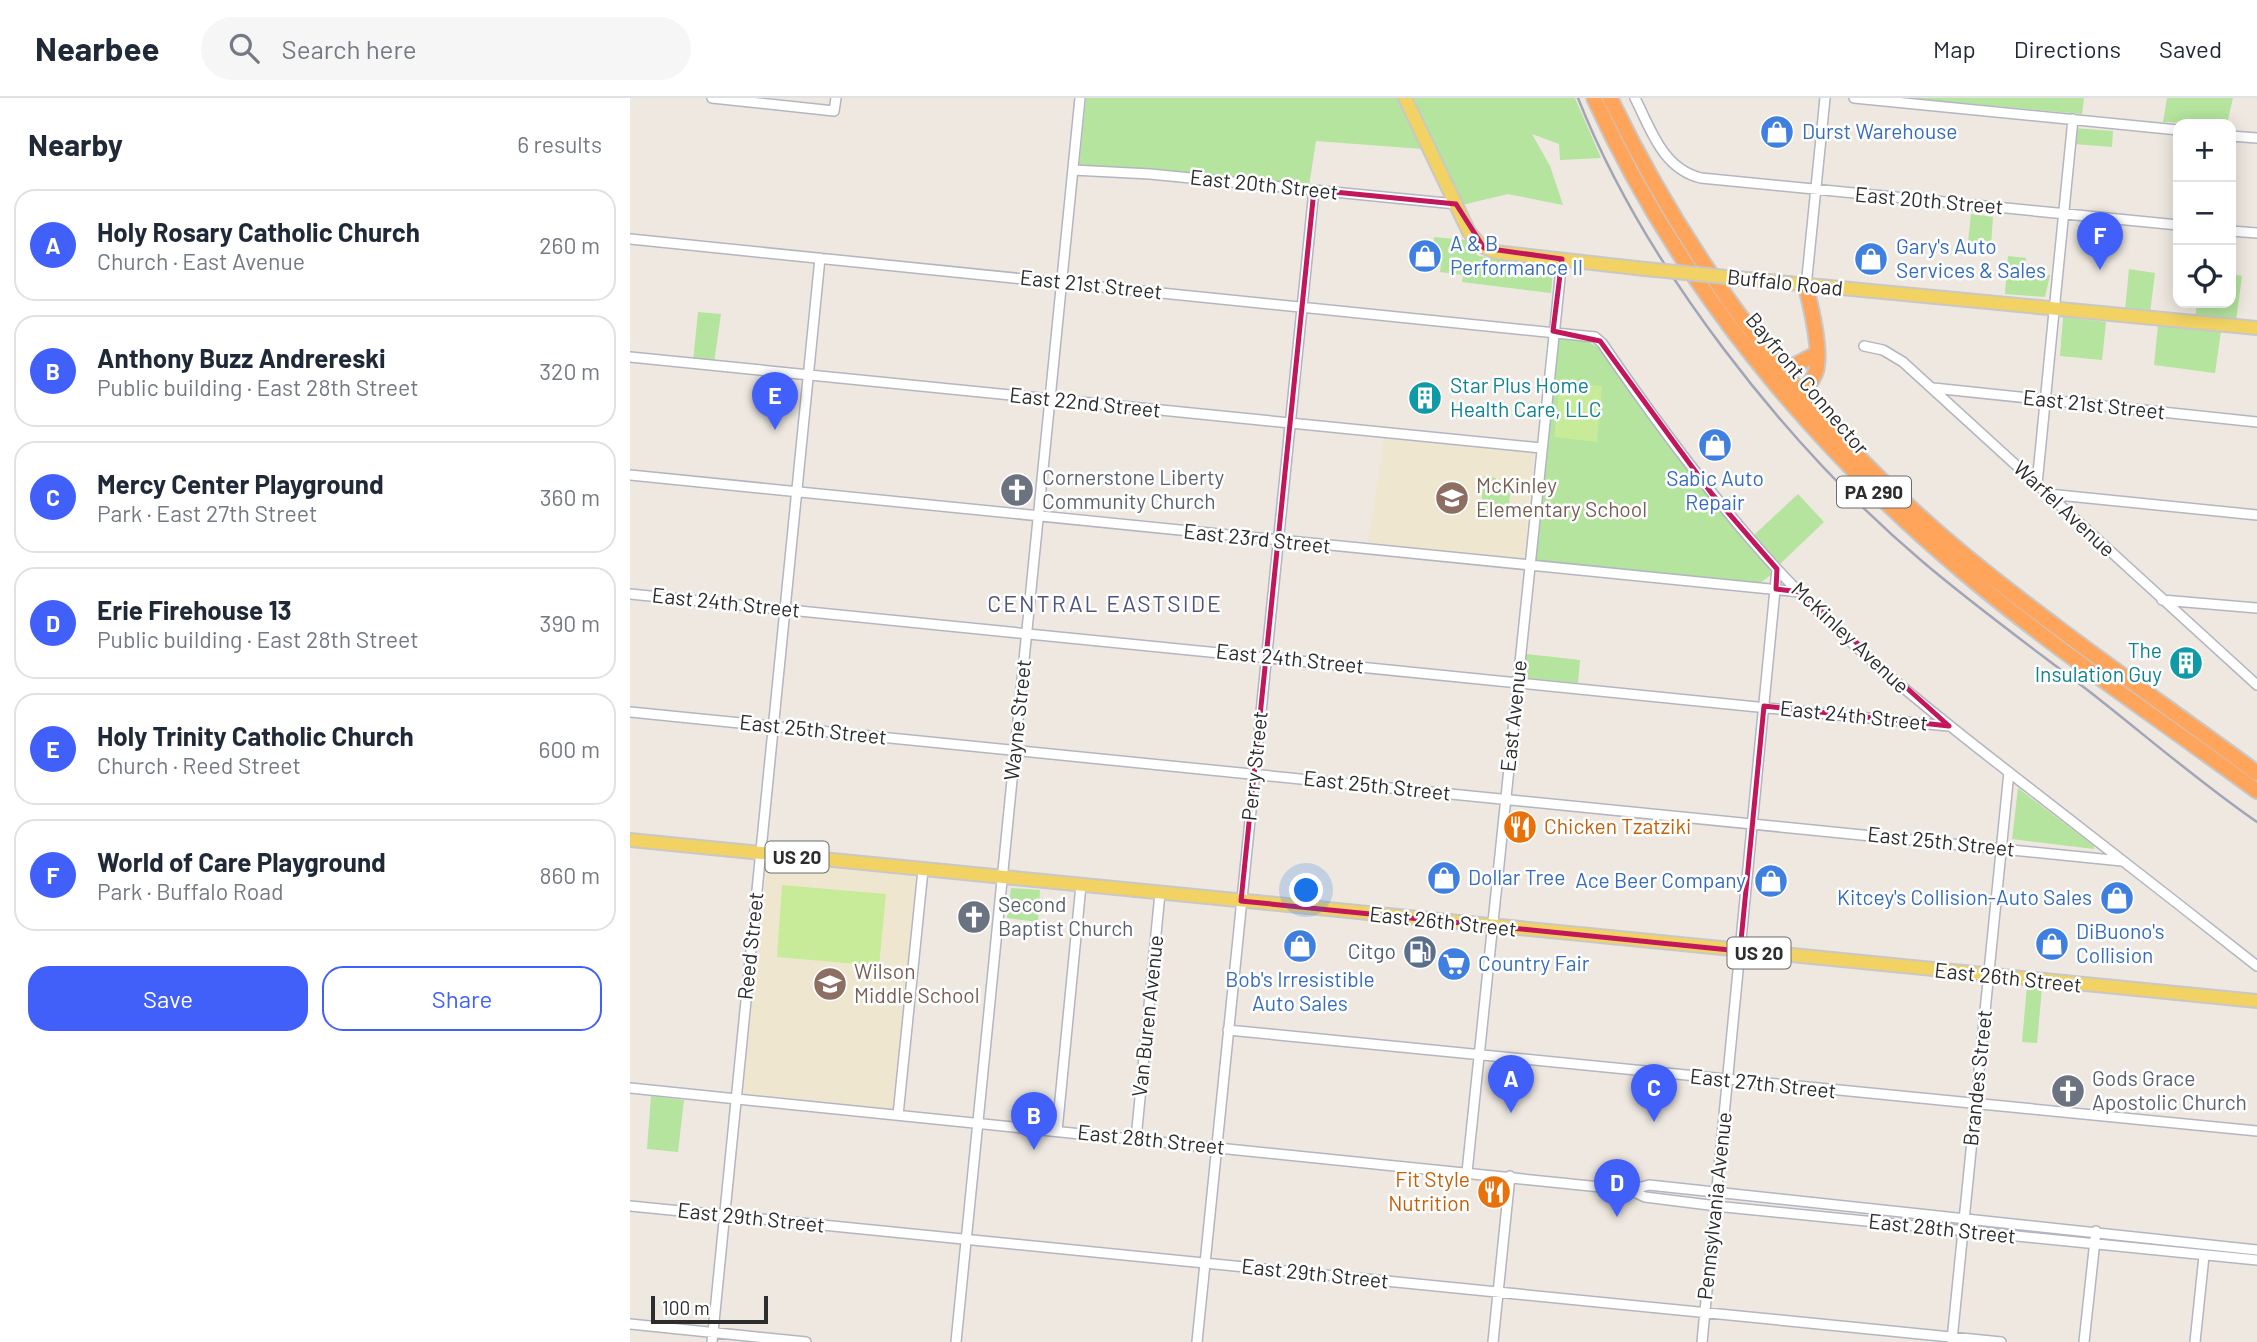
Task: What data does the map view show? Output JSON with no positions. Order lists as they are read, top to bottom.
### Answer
{
  "streets": {
    "highway": ["Bayfront Connector", "PA 290"],
    "main road": ["Buffalo Road", "US 20", "East 26th Street"],
    "street": [
      "East 20th Street",
      "East 21st Street",
      "East 22nd Street",
      "Warfel Avenue",
      "East 23rd Street",
      "East 24th Street",
      "McKinley Avenue",
      "East Avenue",
      "Wayne Street",
      "East 25th Street",
      "Perry Street",
      "Reed Street",
      "Van Buren Avenue",
      "Brandes Street",
      "East 27th Street",
      "East 28th Street",
      "Pennsylvania Avenue",
      "East 29th Street"
    ]
  },
  "crossings": [
    ["East 20th Street", "Buffalo Road"],
    ["East 20th Street", "Wayne Street"],
    ["East 20th Street", "Perry Street"],
    ["Buffalo Road", "East Avenue"],
    ["East 21st Street", "Warfel Avenue"],
    ["East 21st Street", "McKinley Avenue"],
    ["East 21st Street", "East Avenue"],
    ["East 21st Street", "Wayne Street"],
    ["East 21st Street", "Perry Street"],
    ["East 21st Street", "Reed Street"],
    ["East 22nd Street", "East Avenue"],
    ["East 22nd Street", "Wayne Street"],
    ["East 22nd Street", "Perry Street"],
    ["East 22nd Street", "Reed Street"],
    ["East 23rd Street", "McKinley Avenue"],
    ["East 23rd Street", "East Avenue"],
    ["East 23rd Street", "Wayne Street"],
    ["East 23rd Street", "Perry Street"],
    ["East 23rd Street", "Reed Street"],
    ["East 23rd Street", "Pennsylvania Avenue"],
    ["East 24th Street", "McKinley Avenue"],
    ["East 24th Street", "East Avenue"],
    ["East 24th Street", "Wayne Street"],
    ["East 24th Street", "Perry Street"],
    ["East 24th Street", "Reed Street"],
    ["East 24th Street", "Pennsylvania Avenue"],
    ["McKinley Avenue", "East Avenue"],
    ["McKinley Avenue", "East 25th Street"],
    ["McKinley Avenue", "Brandes Street"],
    ["McKinley Avenue", "Pennsylvania Avenue"],
    ["East Avenue", "East 25th Street"],
    ["East Avenue", "East 26th Street"],
    ["East Avenue", "East 27th Street"],
    ["East Avenue", "East 28th Street"],
    ["Wayne Street", "East 25th Street"],
    ["Wayne Street", "East 26th Street"],
    ["Wayne Street", "East 28th Street"],
    ["Wayne Street", "East 29th Street"],
    ["East 25th Street", "Perry Street"],
    ["East 25th Street", "Reed Street"],
    ["East 25th Street", "Brandes Street"],
    ["East 25th Street", "Pennsylvania Avenue"],
    ["Perry Street", "East 26th Street"],
    ["Perry Street", "East 27th Street"],
    ["Perry Street", "East 28th Street"],
    ["Perry Street", "East 29th Street"],
    ["East 26th Street", "Reed Street"],
    ["East 26th Street", "Van Buren Avenue"],
    ["East 26th Street", "Brandes Street"],
    ["East 26th Street", "Pennsylvania Avenue"],
    ["Reed Street", "East 28th Street"],
    ["Reed Street", "East 29th Street"],
    ["Van Buren Avenue", "East 28th Street"],
    ["Brandes Street", "East 27th Street"],
    ["Brandes Street", "East 28th Street"],
    ["Brandes Street", "East 29th Street"],
    ["East 27th Street", "Pennsylvania Avenue"],
    ["East 28th Street", "Pennsylvania Avenue"],
    ["Pennsylvania Avenue", "East 29th Street"]
  ],
  "districts": ["CENTRAL EASTSIDE"],
  "places": {
    "shop": [
      "Durst Warehouse",
      "A & B Performance II",
      "Gary's Auto Services & Sales",
      "Sabic Auto Repair",
      "Dollar Tree",
      "Ace Beer Company",
      "Kitcey's Collision-Auto Sales",
      "DiBuono's Collision",
      "Bob's Irresistible Auto Sales"
    ],
    "building": ["Star Plus Home Health Care, LLC", "The Insulation Guy"],
    "church": ["Cornerstone Liberty Community Church", "Second Baptist Church", "Gods Grace Apostolic Church"],
    "school or university": ["McKinley Elementary School", "Wilson Middle School"],
    "restaurant": ["Chicken Tzatziki", "Fit Style Nutrition"],
    "fuel station": ["Citgo"],
    "supermarket": ["Country Fair"]
  },
  "scale_bar": "100 m",
  "page": {
    "header": "Nearbee",
    "search": "Search here",
    "nav": ["Map", "Directions", "Saved"],
    "heading": ["Nearby", "6 results"],
    "map_buttons": ["+", "−"],
    "list": [
      {
        "mark": "A",
        "name": "Holy Rosary Catholic Church",
        "note": "Church · East Avenue",
        "value": "260 m"
      },
      {
        "mark": "B",
        "name": "Anthony Buzz Andrereski",
        "note": "Public building · East 28th Street",
        "value": "320 m"
      },
      {
        "mark": "C",
        "name": "Mercy Center Playground",
        "note": "Park · East 27th Street",
        "value": "360 m"
      },
      {
        "mark": "D",
        "name": "Erie Firehouse 13",
        "note": "Public building · East 28th Street",
        "value": "390 m"
      },
      {
        "mark": "E",
        "name": "Holy Trinity Catholic Church",
        "note": "Church · Reed Street",
        "value": "600 m"
      },
      {
        "mark": "F",
        "name": "World of Care Playground",
        "note": "Park · Buffalo Road",
        "value": "860 m"
      }
    ],
    "pins": [
      "F",
      "E",
      "A",
      "C",
      "B",
      "D"
    ],
    "buttons": ["Save", "Share"],
    "scale": "100 m"
  }
}
